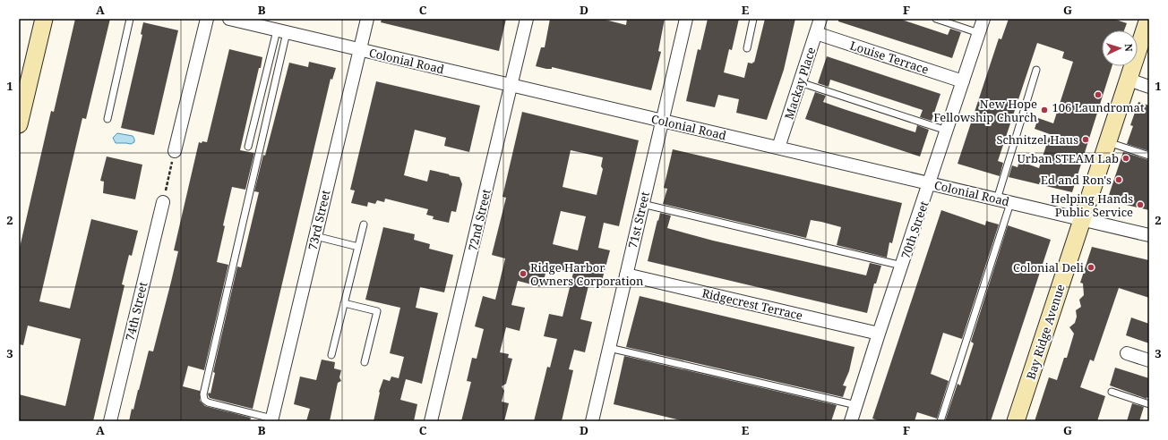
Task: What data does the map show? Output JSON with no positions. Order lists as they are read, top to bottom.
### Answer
{
  "streets": {
    "street": [
      "Louise Terrace",
      "Colonial Road",
      "Mackay Place",
      "73rd Street",
      "72nd Street",
      "71st Street",
      "70th Street",
      "Ridgecrest Terrace",
      "74th Street",
      "Bay Ridge Avenue"
    ]
  },
  "crossings": [
    ["Louise Terrace", "Mackay Place"],
    ["Louise Terrace", "70th Street"],
    ["Colonial Road", "Mackay Place"],
    ["Colonial Road", "73rd Street"],
    ["Colonial Road", "72nd Street"],
    ["Colonial Road", "71st Street"],
    ["Colonial Road", "70th Street"],
    ["Colonial Road", "Bay Ridge Avenue"],
    ["71st Street", "Ridgecrest Terrace"],
    ["70th Street", "Ridgecrest Terrace"]
  ],
  "places": [
    "106 Laundromat",
    "New Hope Fellowship Church",
    "Schnitzel Haus",
    "Urban STEAM Lab",
    "Ed and Ron's",
    "Helping Hands Public Service",
    "Colonial Deli",
    "Ridge Harbor Owners Corporation"
  ],
  "north": "right",
  "grid": {
    "columns": [
      "A",
      "B",
      "C",
      "D",
      "E",
      "F",
      "G"
    ],
    "rows": ["1", "2", "3"]
  }
}
